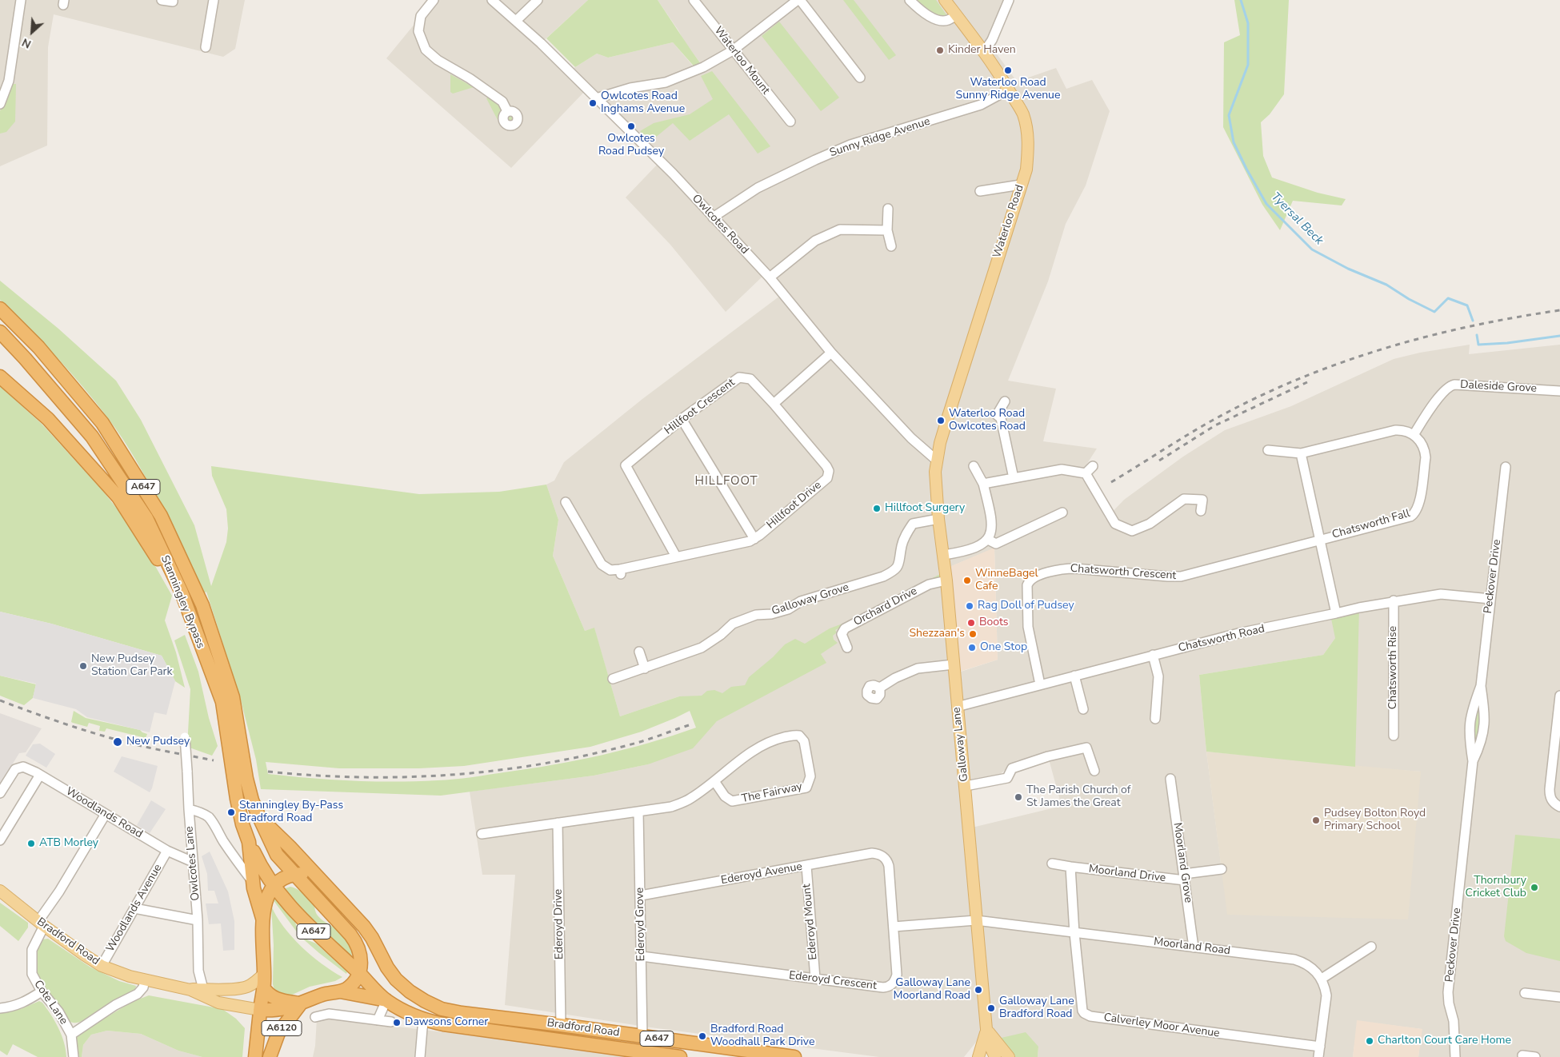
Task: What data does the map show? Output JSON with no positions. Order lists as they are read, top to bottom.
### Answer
{
  "streets": {
    "highway": [
      "A647",
      "Stanningley Bypass",
      "Bradford Road",
      "A6120"
    ],
    "main road": ["Waterloo Road", "Galloway Lane"],
    "street": [
      "Waterloo Mount",
      "Sunny Ridge Avenue",
      "Owlcotes Road",
      "Daleside Grove",
      "Hillfoot Crescent",
      "Hillfoot Drive",
      "Chatsworth Fall",
      "Chatsworth Crescent",
      "Peckover Drive",
      "Galloway Grove",
      "Orchard Drive",
      "Chatsworth Road",
      "Chatsworth Rise",
      "The Fairway",
      "Woodlands Road",
      "Moorland Grove",
      "Owlcotes Lane",
      "Ederoyd Avenue",
      "Moorland Drive",
      "Woodlands Avenue",
      "Ederoyd Mount",
      "Ederoyd Drive",
      "Ederoyd Grove",
      "Moorland Road",
      "Ederoyd Crescent",
      "Cote Lane",
      "Calverley Moor Avenue"
    ]
  },
  "crossings": [
    ["Sunny Ridge Avenue", "Waterloo Road"],
    ["Sunny Ridge Avenue", "Owlcotes Road"],
    ["Waterloo Road", "Owlcotes Road"],
    ["Waterloo Road", "Galloway Lane"],
    ["Owlcotes Road", "Galloway Lane"],
    ["Daleside Grove", "Chatsworth Fall"],
    ["Hillfoot Crescent", "Hillfoot Drive"],
    ["A647", "Stanningley Bypass"],
    ["A647", "Bradford Road"],
    ["Chatsworth Fall", "Chatsworth Crescent"],
    ["Chatsworth Fall", "Chatsworth Road"],
    ["Chatsworth Crescent", "Chatsworth Road"],
    ["Peckover Drive", "Chatsworth Road"],
    ["Galloway Grove", "Galloway Lane"],
    ["Orchard Drive", "Galloway Lane"],
    ["Chatsworth Road", "Chatsworth Rise"],
    ["Chatsworth Road", "Galloway Lane"],
    ["Galloway Lane", "Moorland Road"],
    ["The Fairway", "Ederoyd Drive"],
    ["The Fairway", "Ederoyd Grove"],
    ["Woodlands Road", "Owlcotes Lane"],
    ["Woodlands Road", "Woodlands Avenue"],
    ["Woodlands Road", "Cote Lane"],
    ["Moorland Grove", "Moorland Drive"],
    ["Moorland Grove", "Moorland Road"],
    ["Owlcotes Lane", "Bradford Road"],
    ["Ederoyd Avenue", "Ederoyd Mount"],
    ["Ederoyd Avenue", "Ederoyd Grove"],
    ["Ederoyd Avenue", "Ederoyd Crescent"],
    ["Woodlands Avenue", "Bradford Road"],
    ["Ederoyd Mount", "Ederoyd Crescent"],
    ["Ederoyd Drive", "Bradford Road"],
    ["Ederoyd Grove", "Bradford Road"],
    ["Ederoyd Grove", "Ederoyd Crescent"],
    ["Bradford Road", "Cote Lane"],
    ["Bradford Road", "A6120"],
    ["Moorland Road", "Ederoyd Crescent"],
    ["Moorland Road", "Calverley Moor Avenue"]
  ],
  "districts": ["HILLFOOT"],
  "water": ["Tyersal Beck"],
  "places": [
    "Kinder Haven",
    "Waterloo Road Sunny Ridge Avenue",
    "Owlcotes Road Inghams Avenue",
    "Owlcotes Road Pudsey",
    "Waterloo Road Owlcotes Road",
    "Hillfoot Surgery",
    "WinneBagel Cafe",
    "Rag Doll of Pudsey",
    "Boots",
    "Shezzaan's",
    "One Stop",
    "New Pudsey Station Car Park",
    "New Pudsey",
    "The Parish Church of St James the Great",
    "Stanningley By-Pass Bradford Road",
    "Pudsey Bolton Royd Primary School",
    "ATB Morley",
    "Thornbury Cricket Club",
    "Galloway Lane Moorland Road",
    "Galloway Lane Bradford Road",
    "Dawsons Corner",
    "Bradford Road Woodhall Park Drive",
    "Charlton Court Care Home"
  ],
  "north": "bottom left"
}
